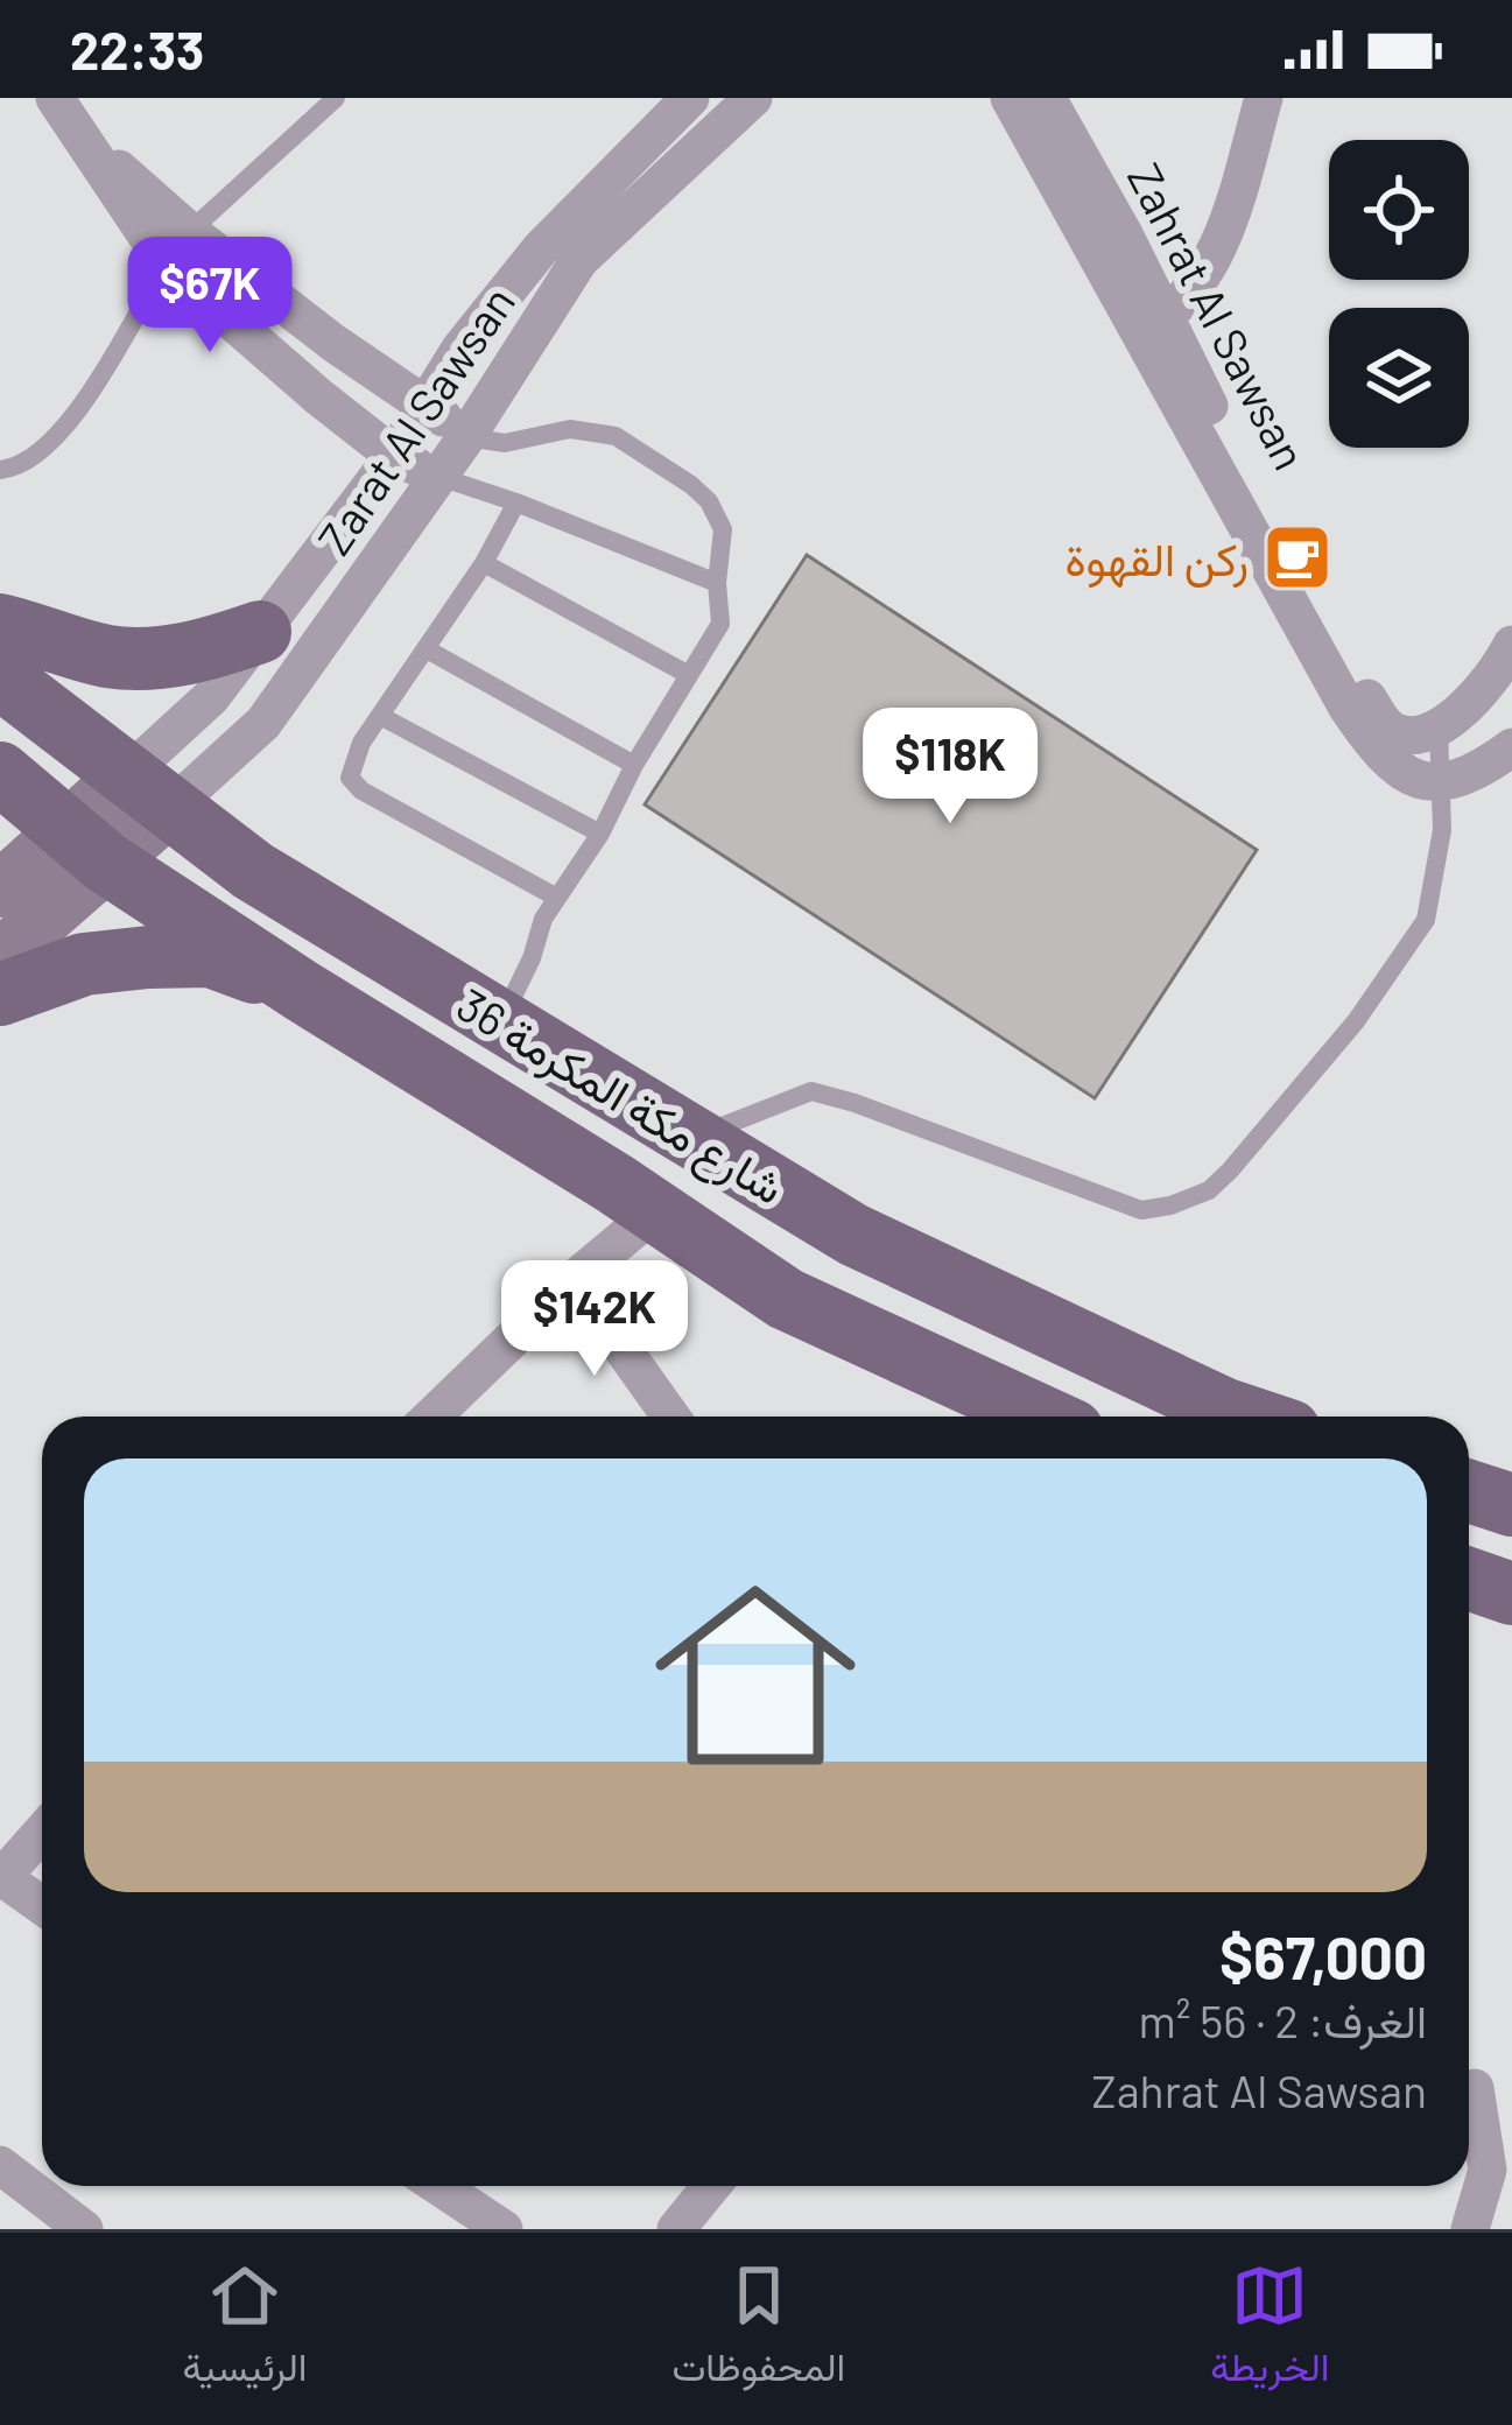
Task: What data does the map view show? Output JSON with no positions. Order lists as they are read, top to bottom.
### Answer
{
  "streets": {
    "main road": ["شارع مكة المكرمة 36"],
    "street": ["Zahrat Al Sawsan", "Zarat Al Sawsan"]
  },
  "crossings": [
    ["Zarat Al Sawsan", "شارع مكة المكرمة 36"]
  ],
  "places": {
    "cafe": ["ركن القهوة"]
  },
  "page": {
    "status": "22:33",
    "price": ["$67K", "$118K", "$142K"],
    "list": [
      {
        "name": "$67,000",
        "note": "الغرف: 2 · 56 m² · Zahrat Al Sawsan"
      }
    ],
    "tabs": ["الخريطة", "المحفوظات", "الرئيسية"]
  }
}
